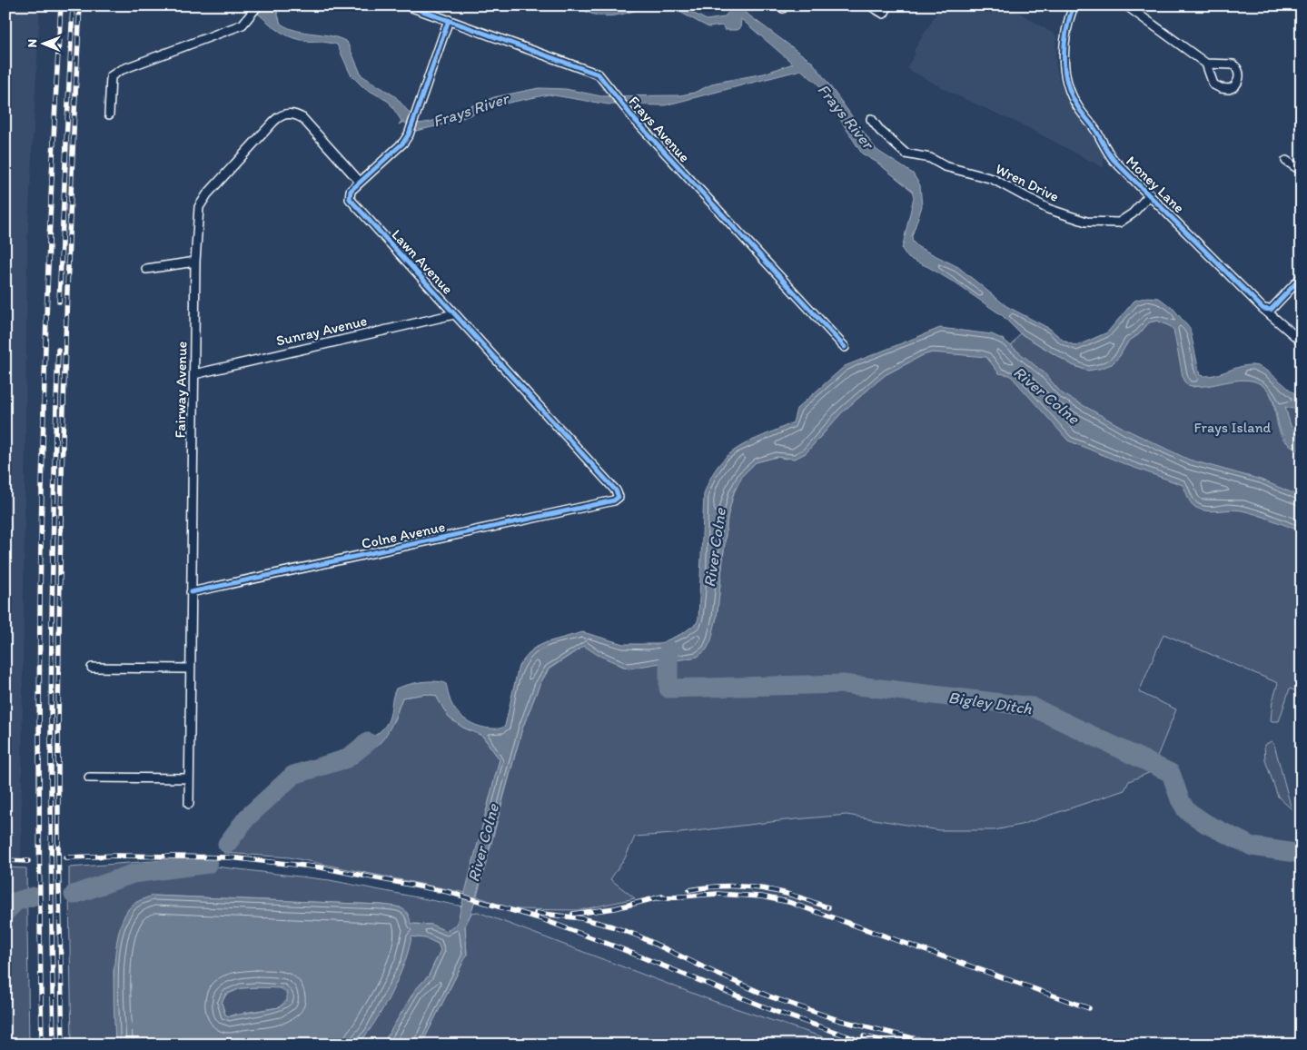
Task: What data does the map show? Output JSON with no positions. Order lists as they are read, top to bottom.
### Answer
{
  "streets": {
    "street": [
      "Frays Avenue",
      "Wren Drive",
      "Money Lane",
      "Lawn Avenue",
      "Sunray Avenue",
      "Fairway Avenue",
      "Colne Avenue"
    ]
  },
  "crossings": [
    ["Frays Avenue", "Lawn Avenue"],
    ["Wren Drive", "Money Lane"],
    ["Lawn Avenue", "Sunray Avenue"],
    ["Lawn Avenue", "Fairway Avenue"],
    ["Lawn Avenue", "Colne Avenue"],
    ["Sunray Avenue", "Fairway Avenue"],
    ["Fairway Avenue", "Colne Avenue"]
  ],
  "water": ["Frays River", "River Colne", "Bigley Ditch"],
  "parks": ["Frays Island"],
  "north": "left"
}
